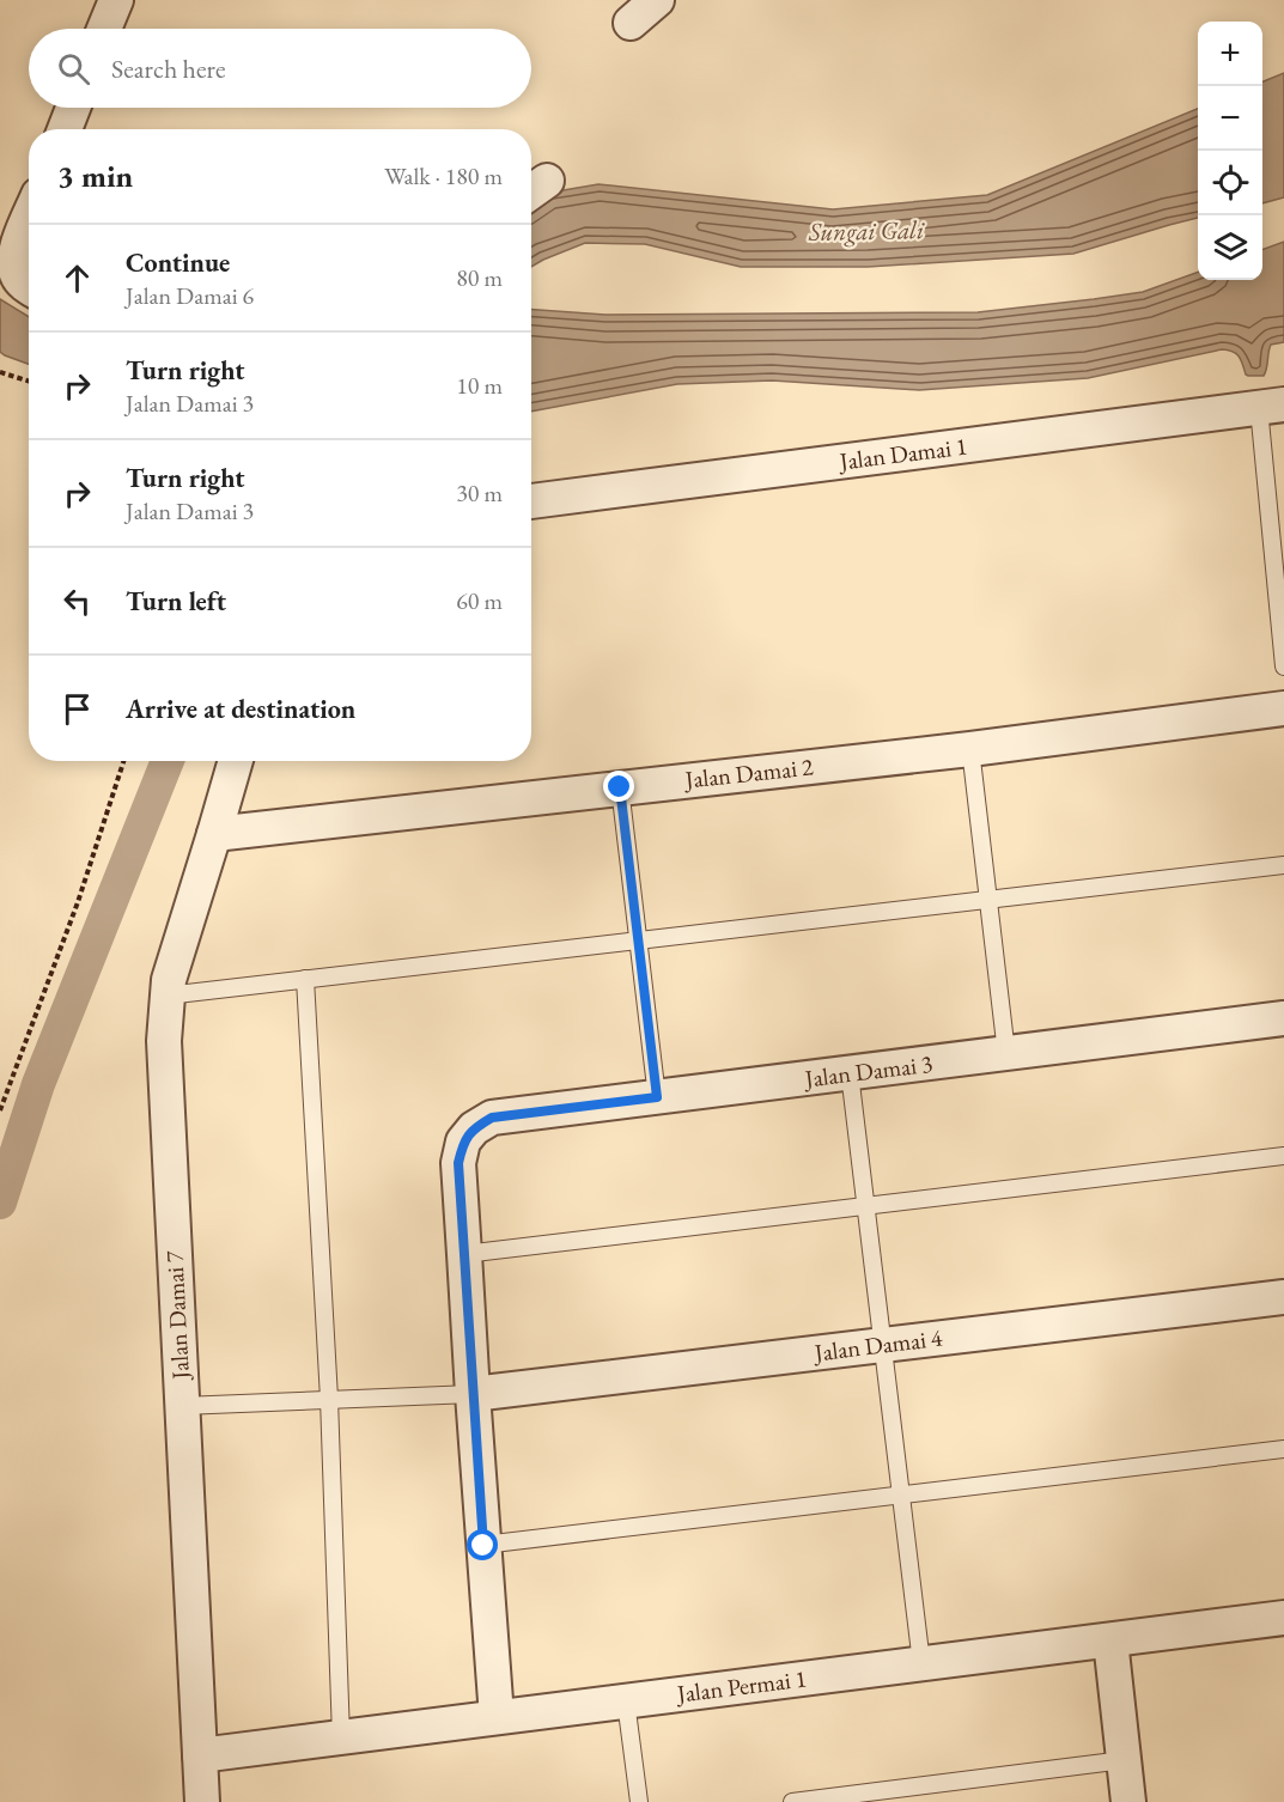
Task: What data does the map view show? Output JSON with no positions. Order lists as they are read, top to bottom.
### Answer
{
  "streets": {
    "street": [
      "Jalan Damai 1",
      "Jalan Damai 2",
      "Jalan Damai 3",
      "Jalan Damai 7",
      "Jalan Damai 4",
      "Jalan Permai 1"
    ]
  },
  "crossings": [
    ["Jalan Damai 2", "Jalan Damai 7"],
    ["Jalan Damai 7", "Jalan Permai 1"]
  ],
  "water": ["Sungai Gali"],
  "page": {
    "map_buttons": ["+", "−"],
    "search": "Search here",
    "heading": ["3 min", "Walk · 180 m"],
    "list": [
      ["Continue", "Jalan Damai 6", "80 m"],
      ["Turn right", "Jalan Damai 3", "10 m"],
      ["Turn right", "Jalan Damai 3", "30 m"],
      ["Turn left", "60 m"],
      "Arrive at destination"
    ]
  }
}
